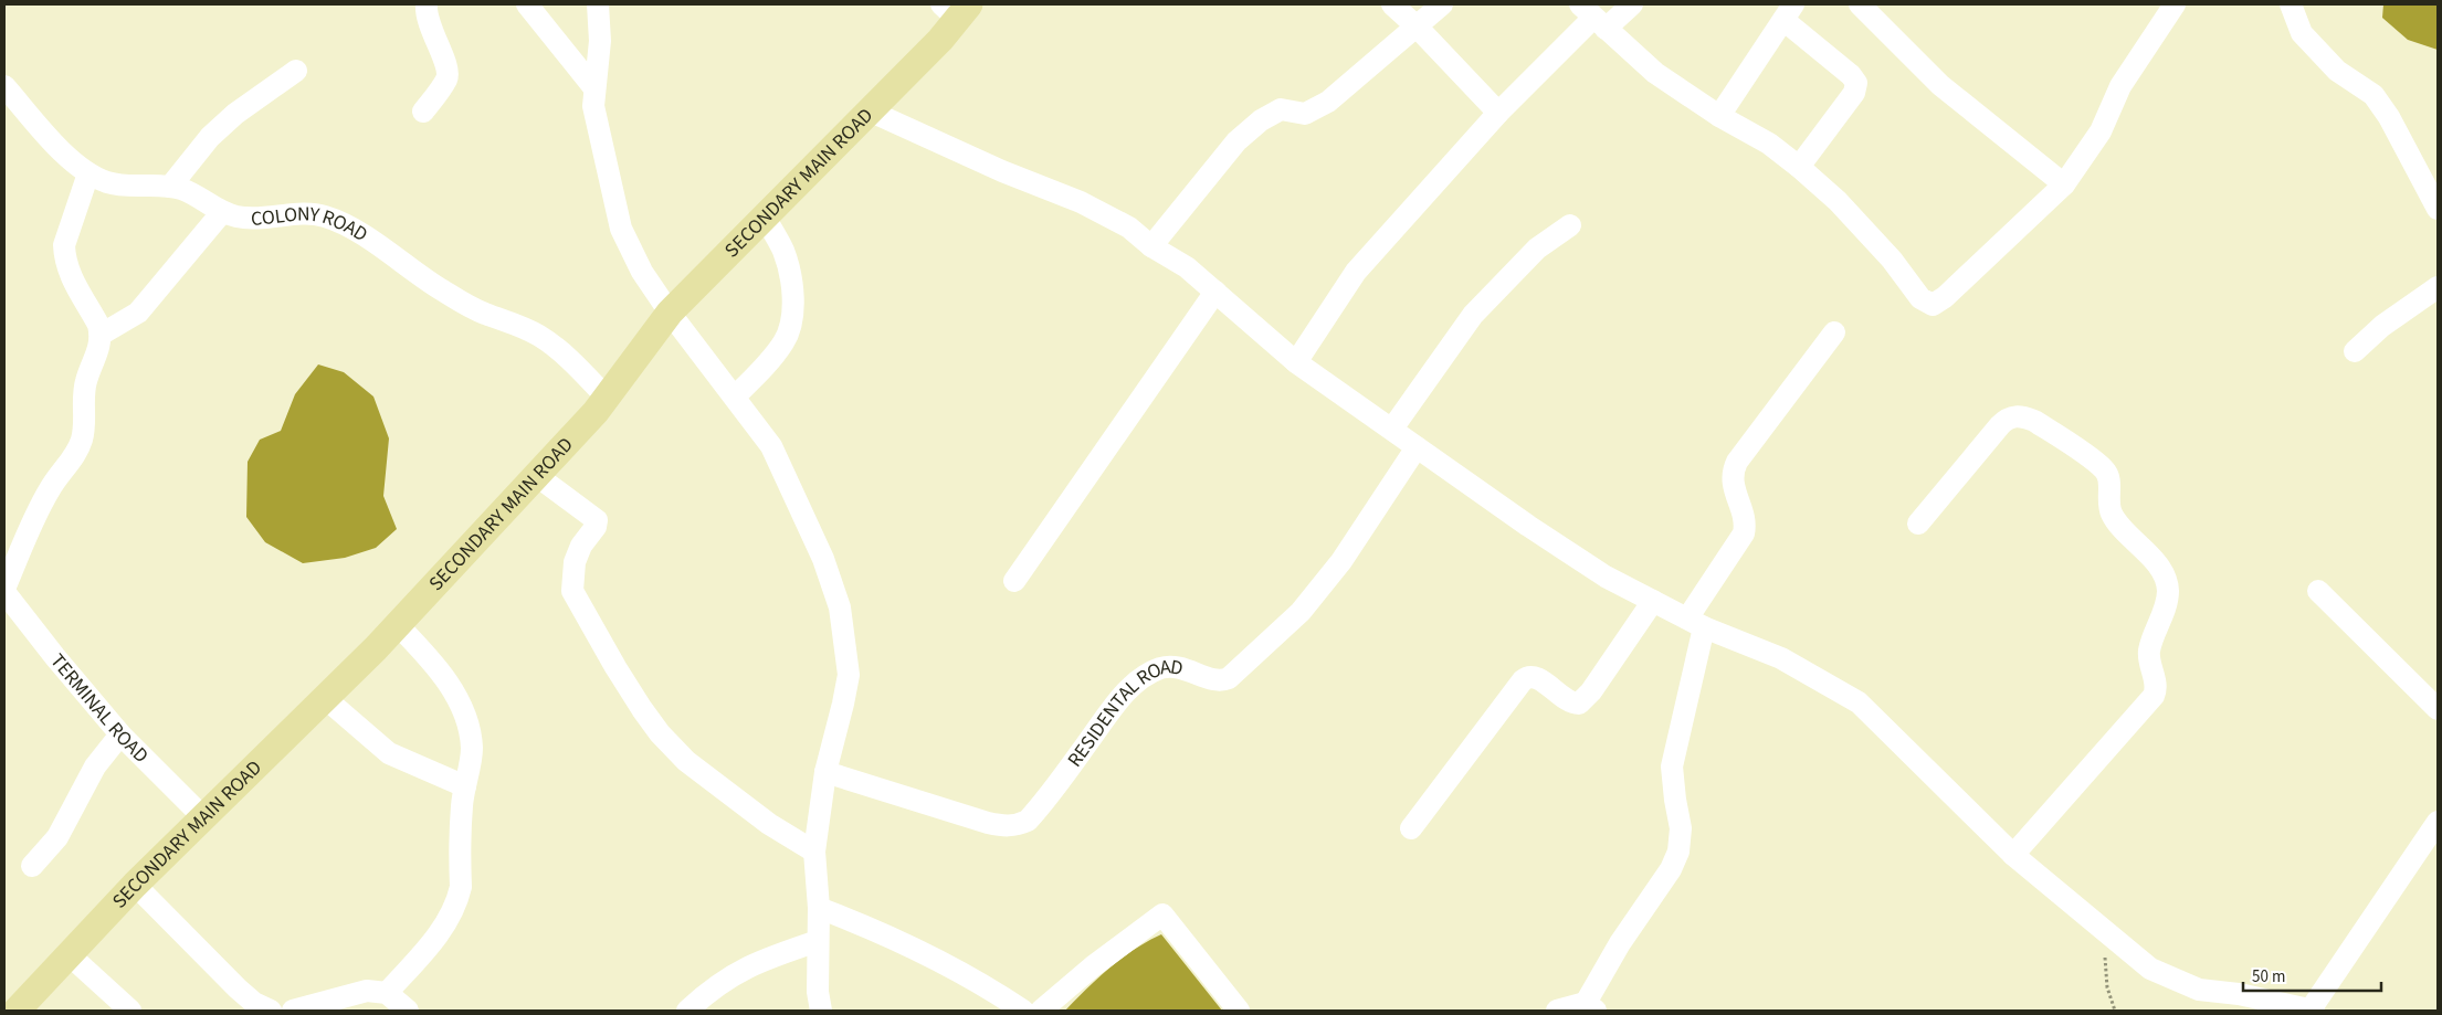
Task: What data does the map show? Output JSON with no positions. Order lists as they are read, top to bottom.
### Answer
{
  "streets": {
    "main road": ["SECONDARY MAIN ROAD"],
    "street": ["COLONY ROAD", "TERMINAL ROAD", "RESIDENTAL ROAD"]
  },
  "crossings": [
    ["SECONDARY MAIN ROAD", "COLONY ROAD"],
    ["SECONDARY MAIN ROAD", "TERMINAL ROAD"]
  ],
  "scale_bar": "50 m"
}
